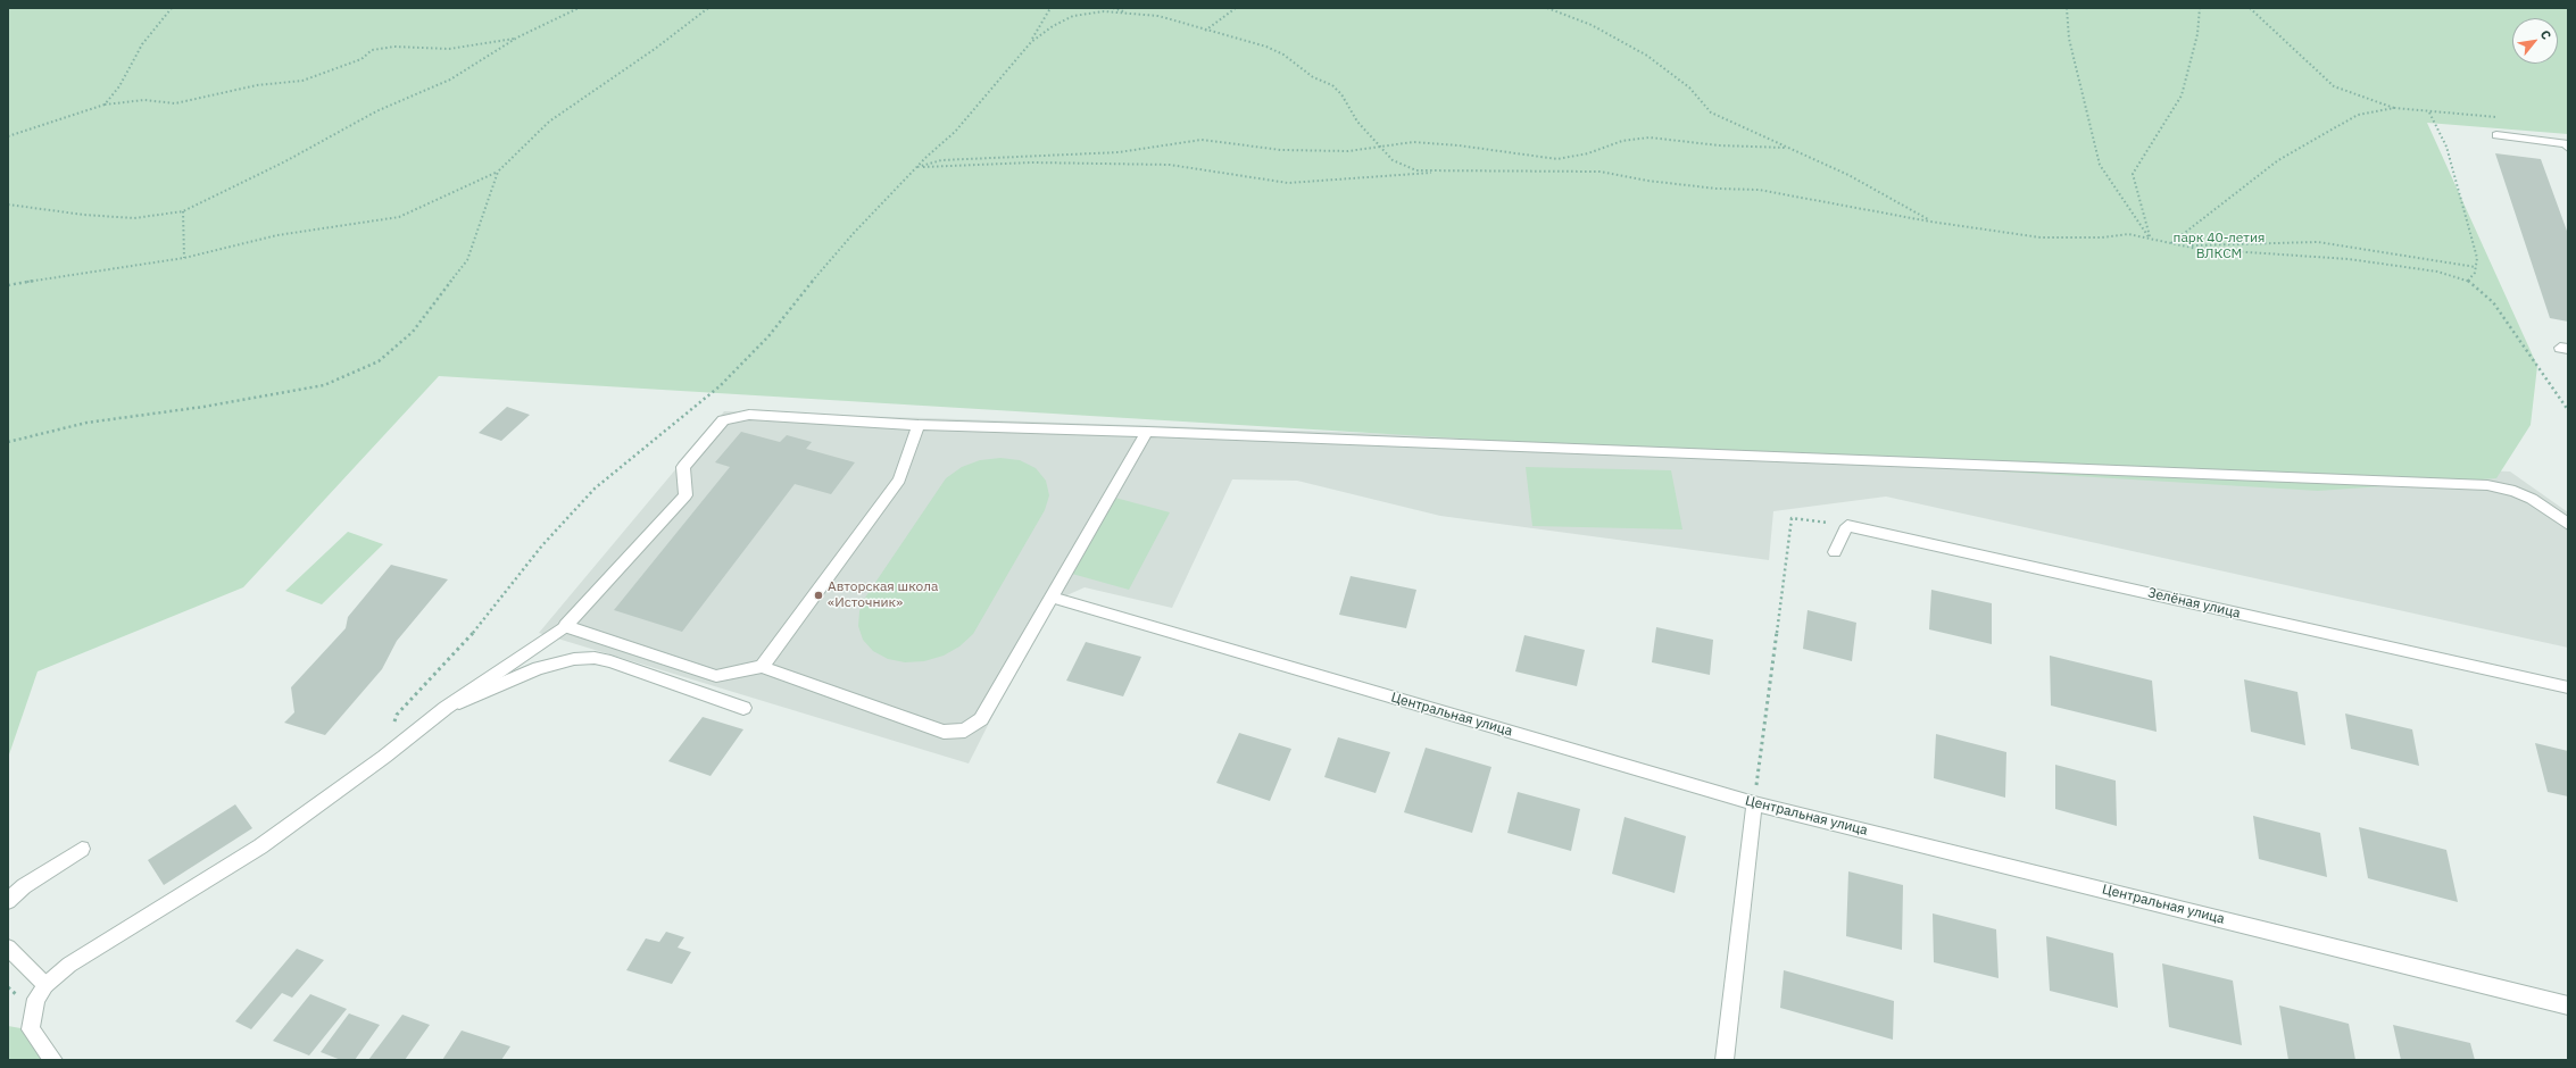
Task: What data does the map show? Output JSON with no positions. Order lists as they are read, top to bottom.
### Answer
{
  "streets": {
    "street": ["Зелёная улица", "Центральная улица"]
  },
  "parks": ["парк 40-летия ВЛКСМ"],
  "places": ["Авторская школа «Источник»"],
  "north": "top right"
}
